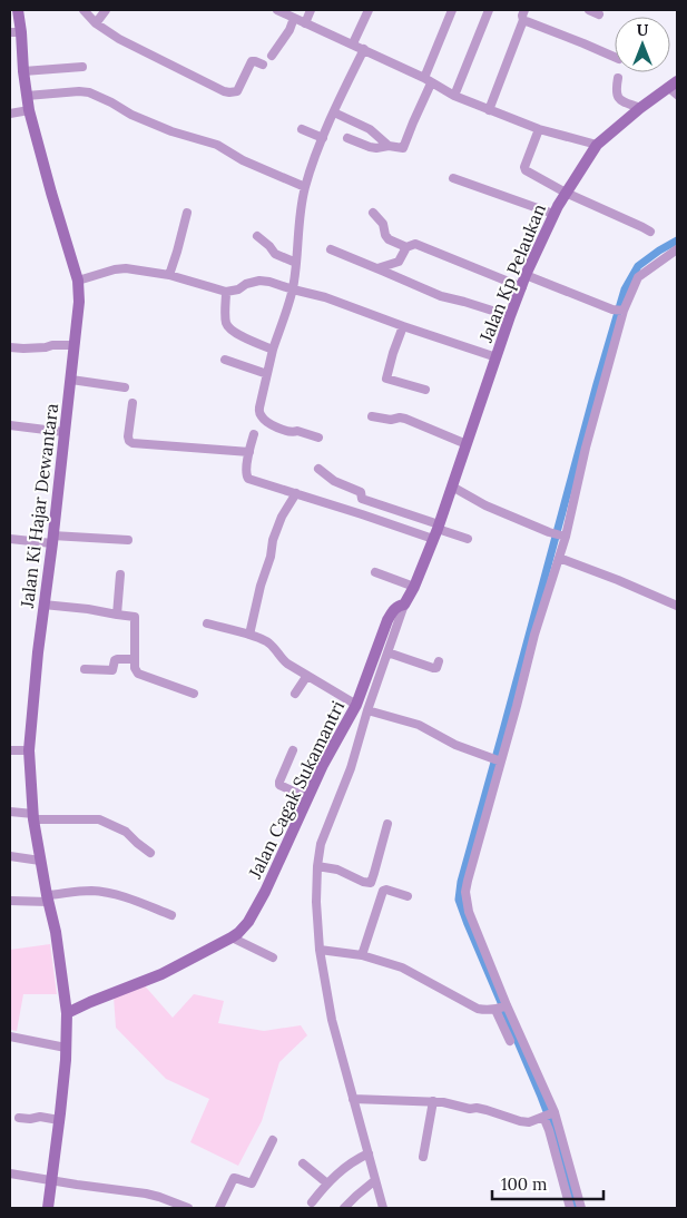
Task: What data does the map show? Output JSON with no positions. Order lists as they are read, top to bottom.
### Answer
{
  "streets": {
    "main road": ["Jalan Kp Pelaukan", "Jalan Ki Hajar Dewantara", "Jalan Cagak Sukamantri"]
  },
  "crossings": [
    ["Jalan Kp Pelaukan", "Jalan Cagak Sukamantri"],
    ["Jalan Ki Hajar Dewantara", "Jalan Cagak Sukamantri"]
  ],
  "scale_bar": "100 m",
  "north": "top"
}
